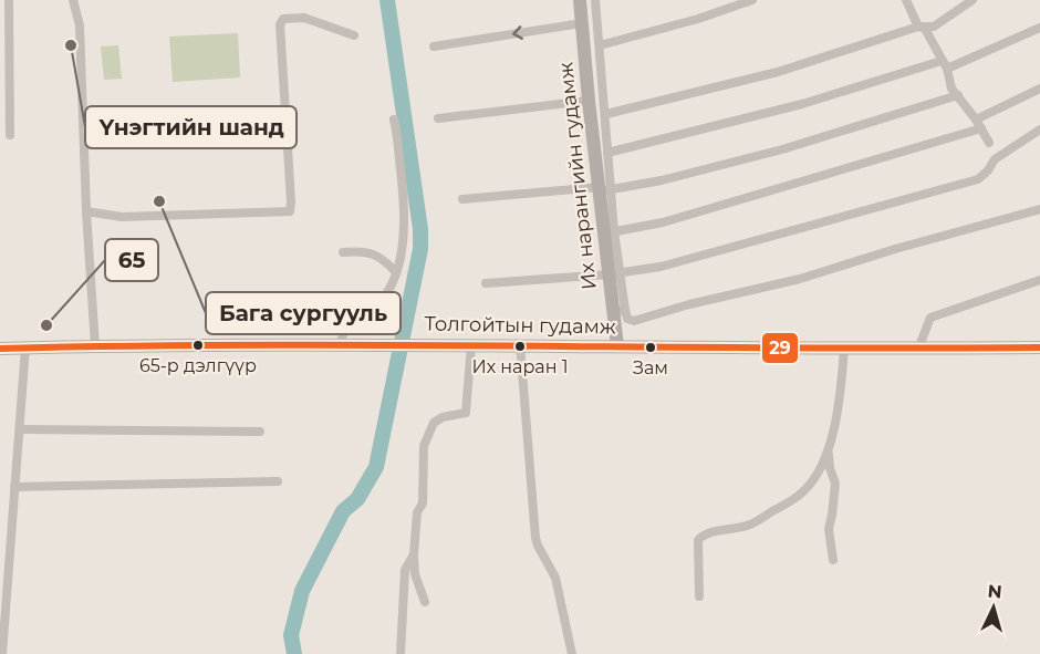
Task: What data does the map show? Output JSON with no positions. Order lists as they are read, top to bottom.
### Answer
{
  "streets": {
    "main road": ["Их нарангийн гудамж", "Толгойтын гудамж"]
  },
  "crossings": [
    ["Их нарангийн гудамж", "Толгойтын гудамж"]
  ],
  "places": [
    "Үнэгтийн шанд",
    "Бага сургууль",
    "65",
    "65-р дэлгүүр",
    "Их наран 1",
    "Зам"
  ],
  "lines": ["transit line 29"],
  "north": "top"
}
